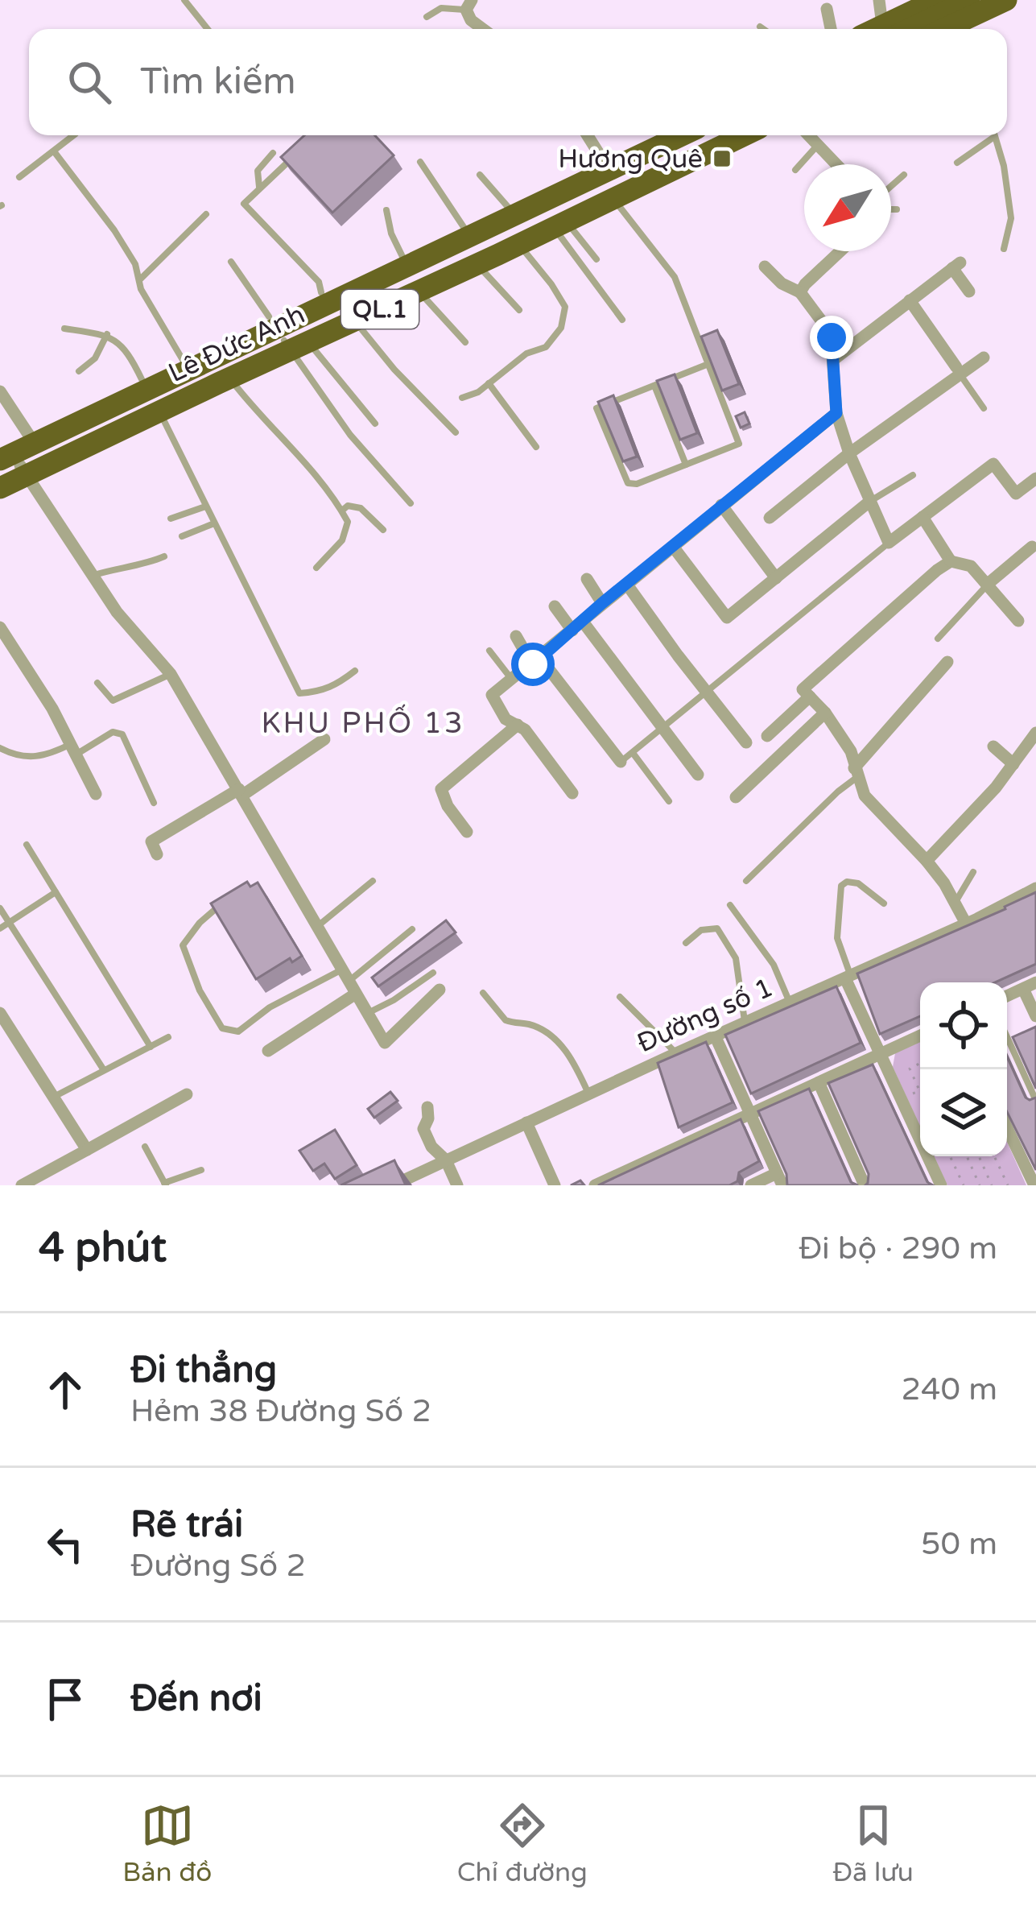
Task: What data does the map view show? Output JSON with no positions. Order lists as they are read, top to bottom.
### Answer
{
  "streets": {
    "highway": ["QL.1", "Lê Đức Anh"],
    "street": ["Đường số 1"]
  },
  "districts": ["KHU PHỐ 13"],
  "places": {
    "transit": ["Hương Quê"]
  },
  "north": "bottom left",
  "page": {
    "search": "Tìm kiếm",
    "heading": ["4 phút", "Đi bộ · 290 m"],
    "list": [
      ["Đi thẳng", "Hẻm 38 Đường Số 2", "240 m"],
      ["Rẽ trái", "Đường Số 2", "50 m"],
      "Đến nơi"
    ],
    "nav": ["Bản đồ", "Chỉ đường", "Đã lưu"]
  }
}
